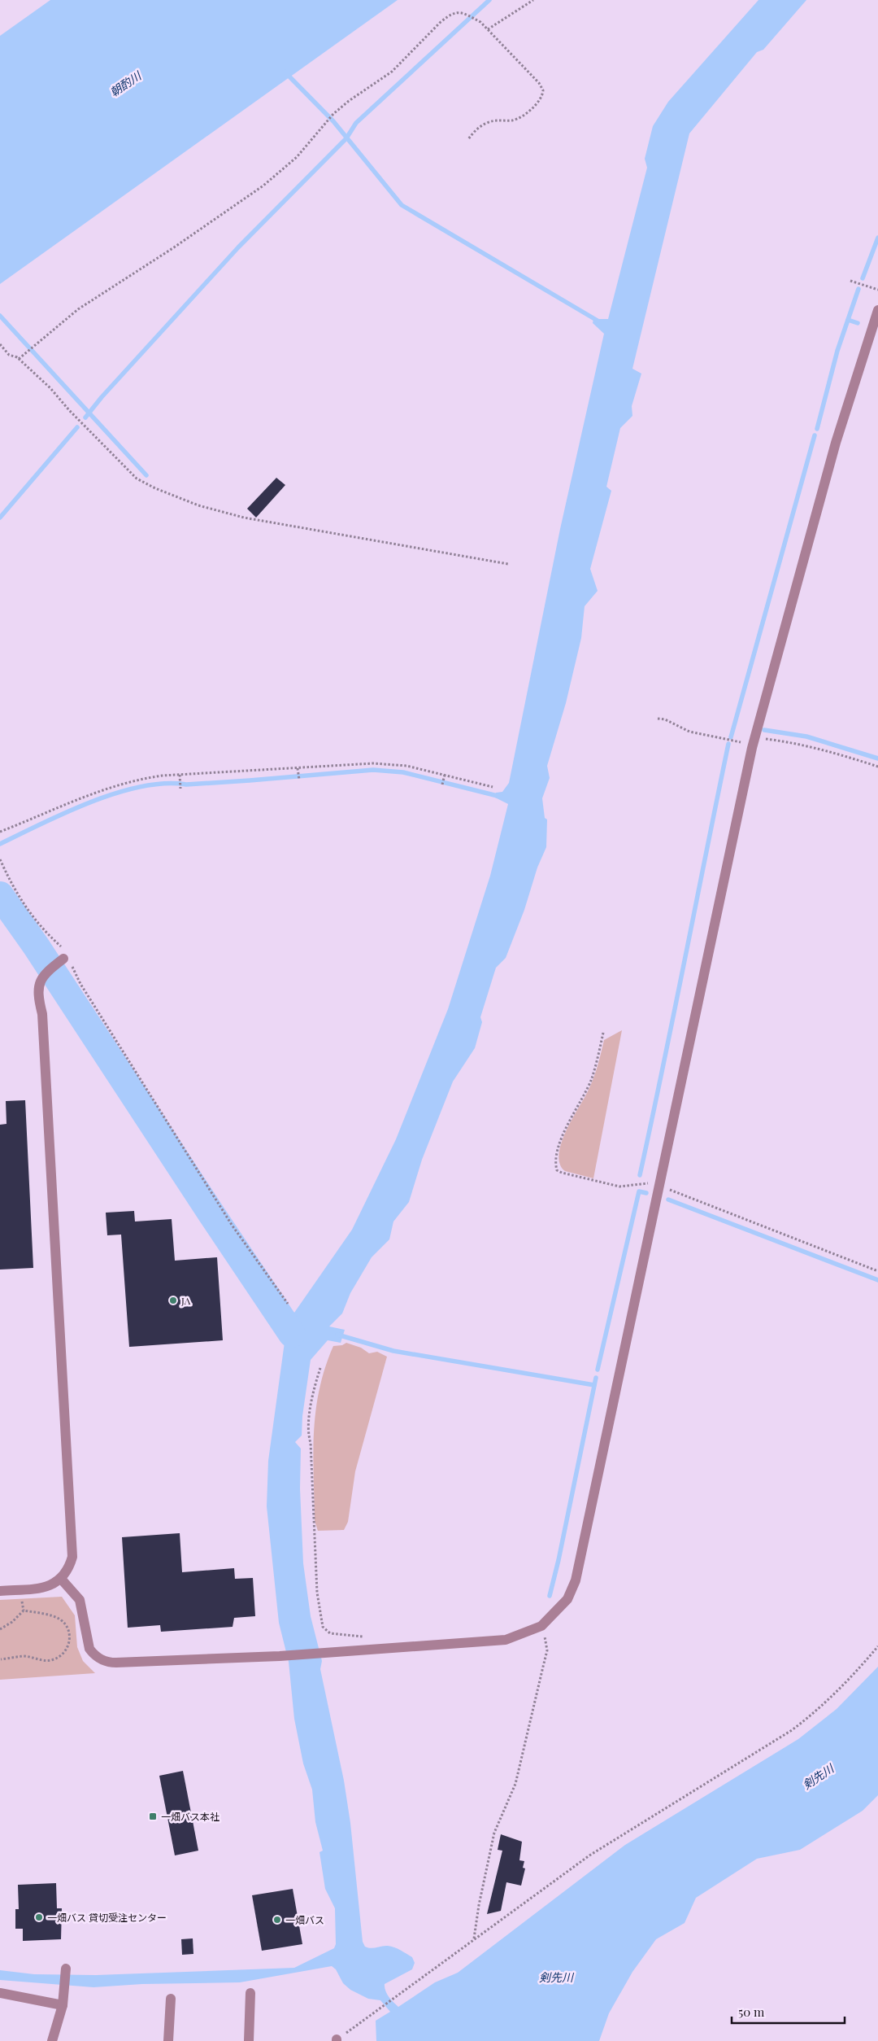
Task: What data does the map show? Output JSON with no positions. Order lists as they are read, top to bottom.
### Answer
{
  "water": ["朝酌川", "剣先川"],
  "places": {
    "other": ["JA", "一畑バス 貸切受注センター", "一畑バス"],
    "transit": ["一畑バス本社"]
  },
  "scale_bar": "50 m"
}
